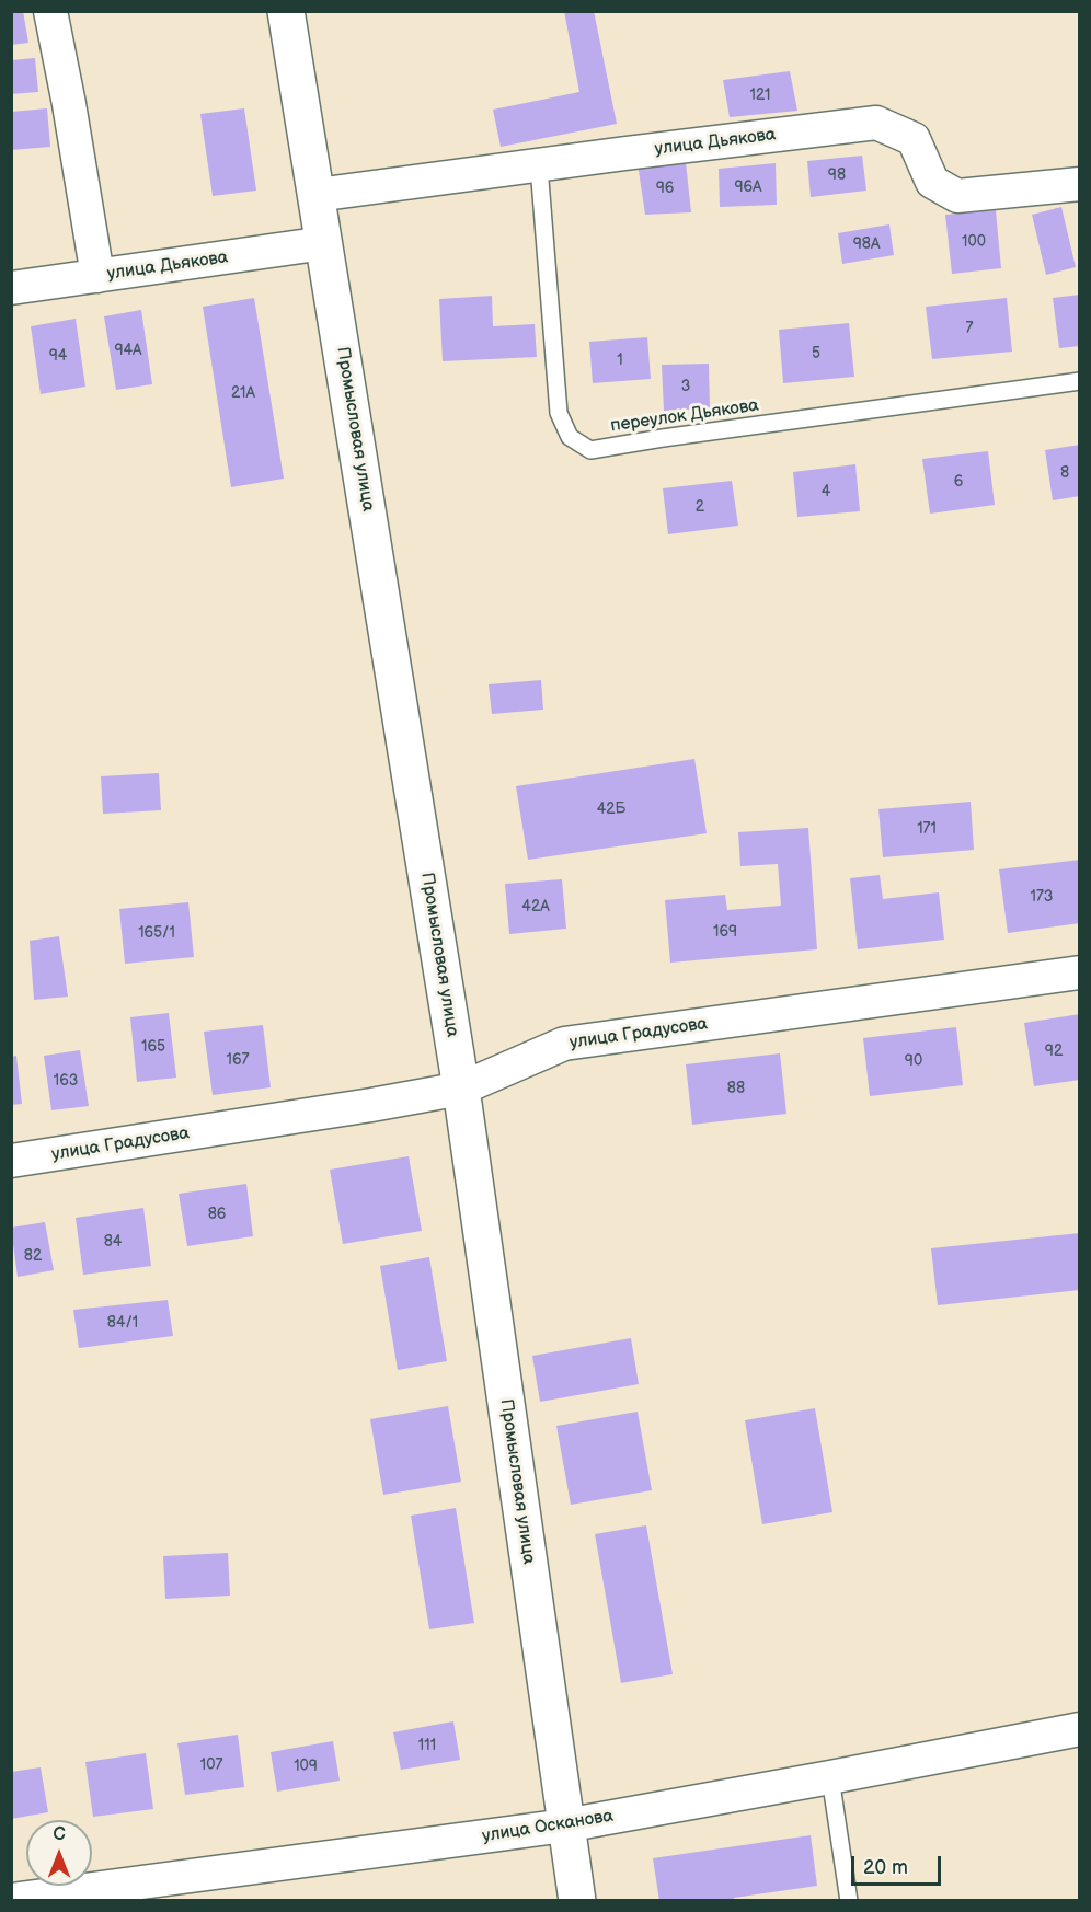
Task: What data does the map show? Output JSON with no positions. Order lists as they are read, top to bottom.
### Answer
{
  "streets": {
    "street": [
      "улица Дьякова",
      "Промысловая улица",
      "улица Градусова",
      "улица Осканова"
    ],
    "lane": ["переулок Дьякова"]
  },
  "crossings": [
    ["улица Дьякова", "переулок Дьякова"],
    ["улица Дьякова", "Промысловая улица"],
    ["Промысловая улица", "улица Градусова"],
    ["Промысловая улица", "улица Осканова"]
  ],
  "house_numbers": [
    "121",
    "98",
    "96А",
    "96",
    "100",
    "98А",
    "7",
    "94А",
    "5",
    "94",
    "1",
    "3",
    "21А",
    "8",
    "6",
    "4",
    "2",
    "42Б",
    "171",
    "173",
    "42А",
    "169",
    "165/1",
    "165",
    "92",
    "167",
    "90",
    "163",
    "88",
    "86",
    "84",
    "82",
    "84/1",
    "111",
    "107",
    "109"
  ],
  "scale_bar": "20 m",
  "north": "top"
}
